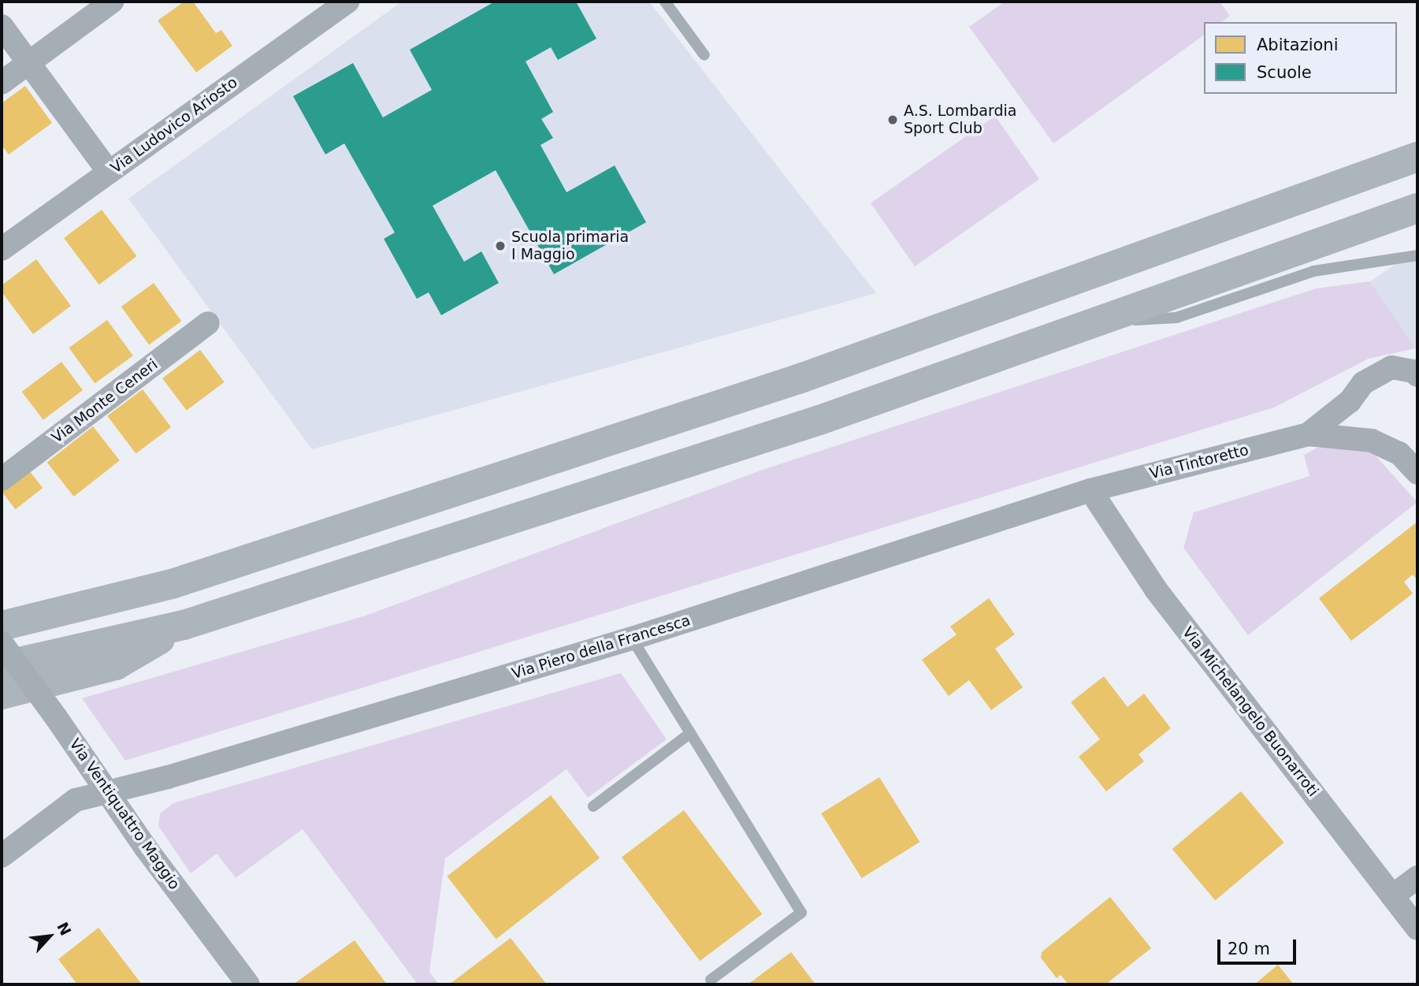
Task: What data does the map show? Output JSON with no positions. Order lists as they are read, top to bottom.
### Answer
{
  "streets": {
    "street": [
      "Via Ludovico Ariosto",
      "Via Monte Ceneri",
      "Via Tintoretto",
      "Via Piero della Francesca",
      "Via Michelangelo Buonarroti",
      "Via Ventiquattro Maggio"
    ]
  },
  "crossings": [
    ["Via Tintoretto", "Via Piero della Francesca"],
    ["Via Tintoretto", "Via Michelangelo Buonarroti"],
    ["Via Piero della Francesca", "Via Michelangelo Buonarroti"],
    ["Via Piero della Francesca", "Via Ventiquattro Maggio"]
  ],
  "places": ["A.S. Lombardia Sport Club", "Scuola primaria I Maggio"],
  "legend": ["Abitazioni", "Scuole"],
  "scale_bar": "20 m",
  "north": "top right"
}
